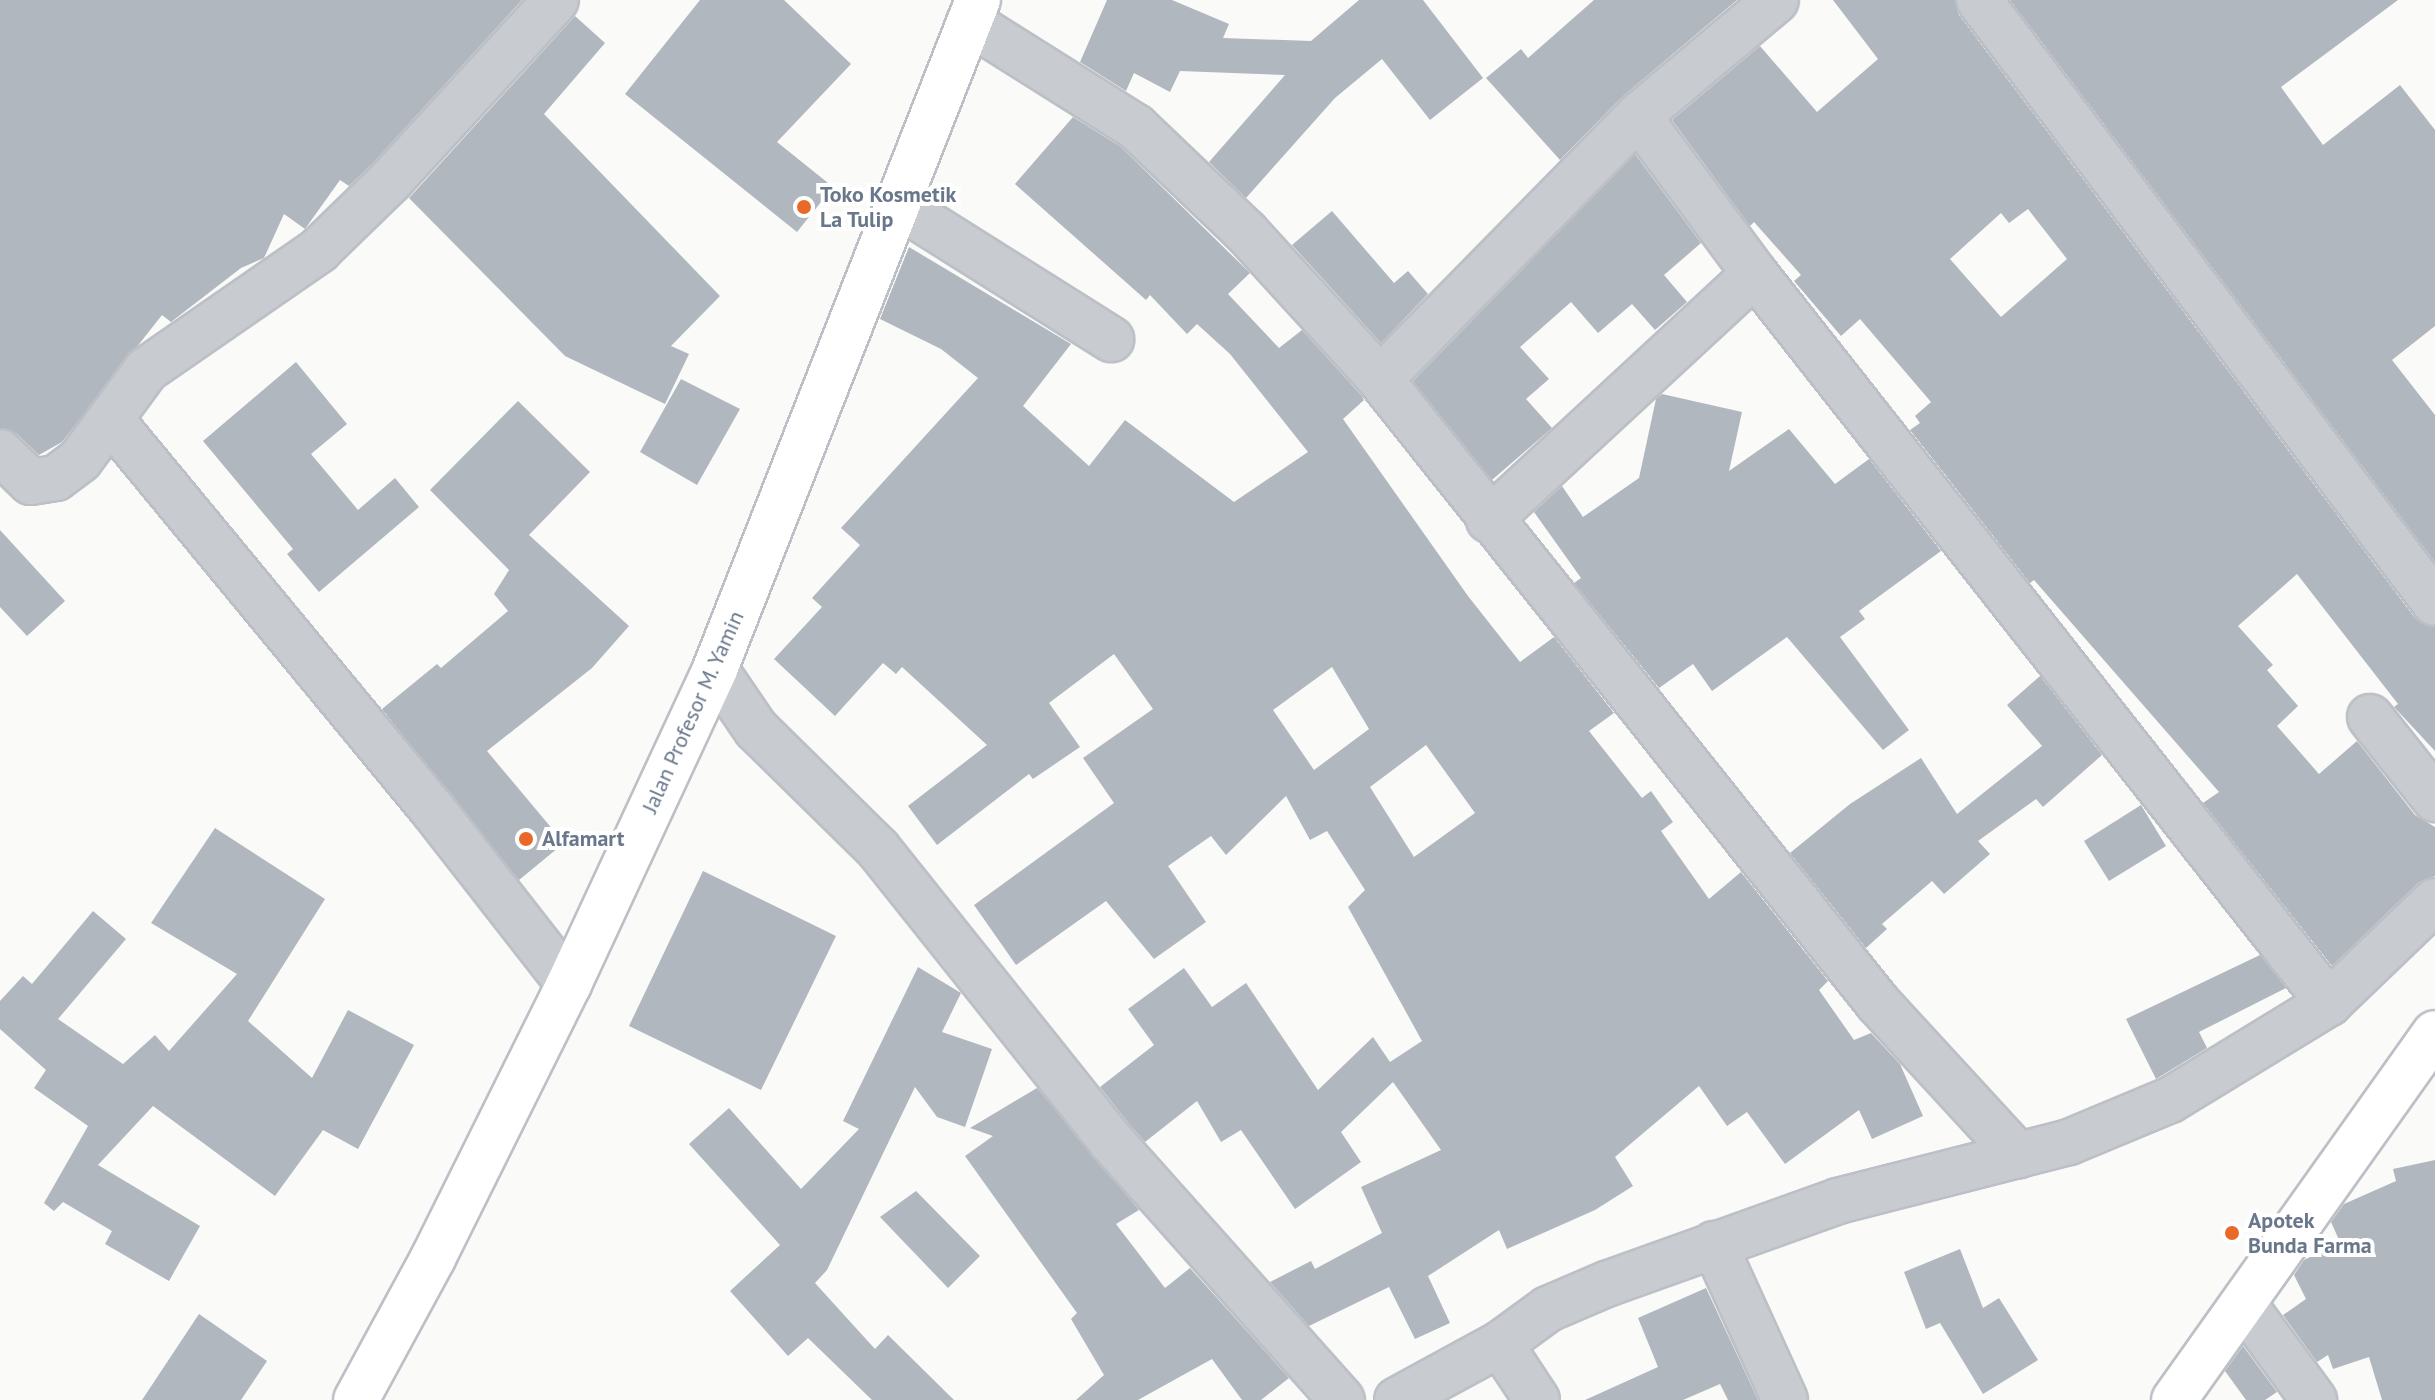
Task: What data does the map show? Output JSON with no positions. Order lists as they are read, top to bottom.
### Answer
{
  "streets": {
    "main road": ["Jalan Profesor M. Yamin"]
  },
  "places": ["Toko Kosmetik La Tulip", "Alfamart", "Apotek Bunda Farma"]
}
